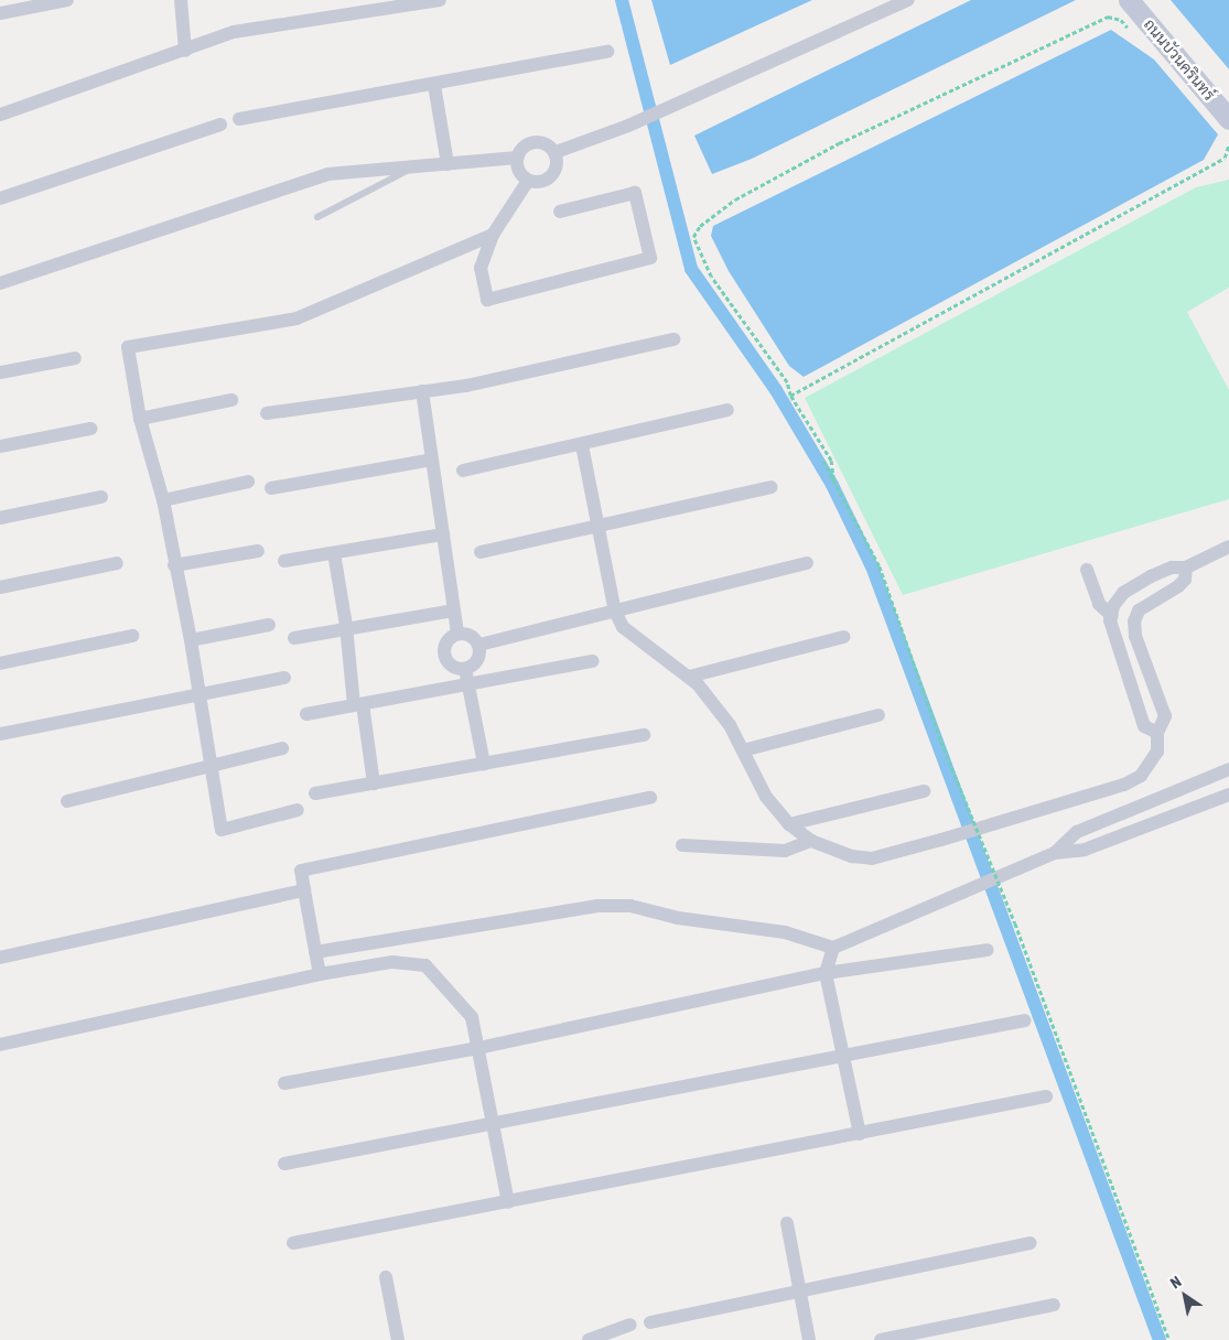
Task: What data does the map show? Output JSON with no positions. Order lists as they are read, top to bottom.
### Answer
{
  "streets": {
    "street": ["ถนนบัวนครินทร์"]
  },
  "north": "top left"
}
